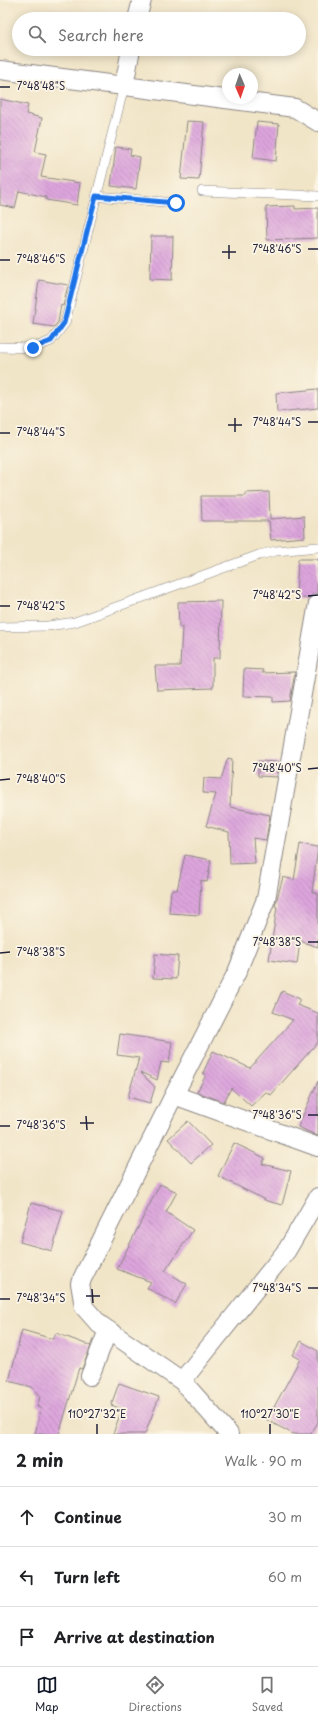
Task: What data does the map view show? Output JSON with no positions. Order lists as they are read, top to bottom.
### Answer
{
  "north": "bottom",
  "page": {
    "search": "Search here",
    "heading": ["2 min", "Walk · 90 m"],
    "list": [
      ["Continue", "30 m"],
      ["Turn left", "60 m"],
      "Arrive at destination"
    ],
    "nav": ["Map", "Directions", "Saved"]
  },
  "coordinates": [
    "7°48'48\"S",
    "7°48'46\"S",
    "7°48'44\"S",
    "7°48'42\"S",
    "7°48'40\"S",
    "7°48'38\"S",
    "7°48'36\"S",
    "7°48'34\"S",
    "110°27'32\"E",
    "110°27'30\"E"
  ]
}
